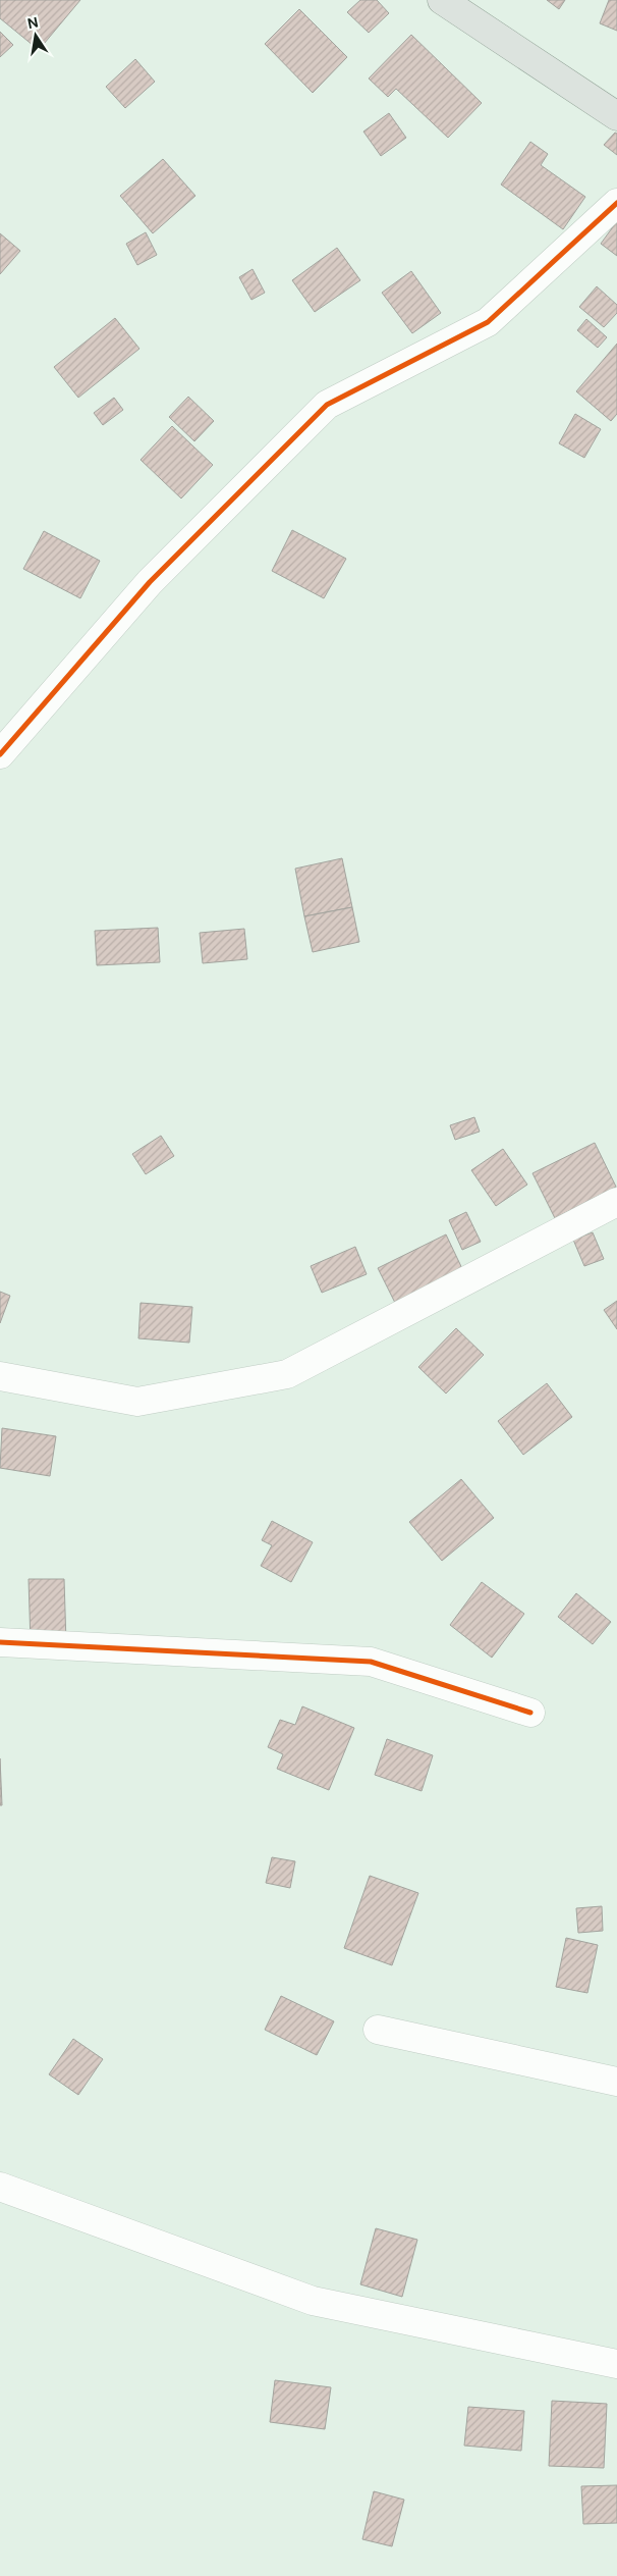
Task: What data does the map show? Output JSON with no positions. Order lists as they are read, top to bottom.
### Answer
{
  "north": "top"
}
